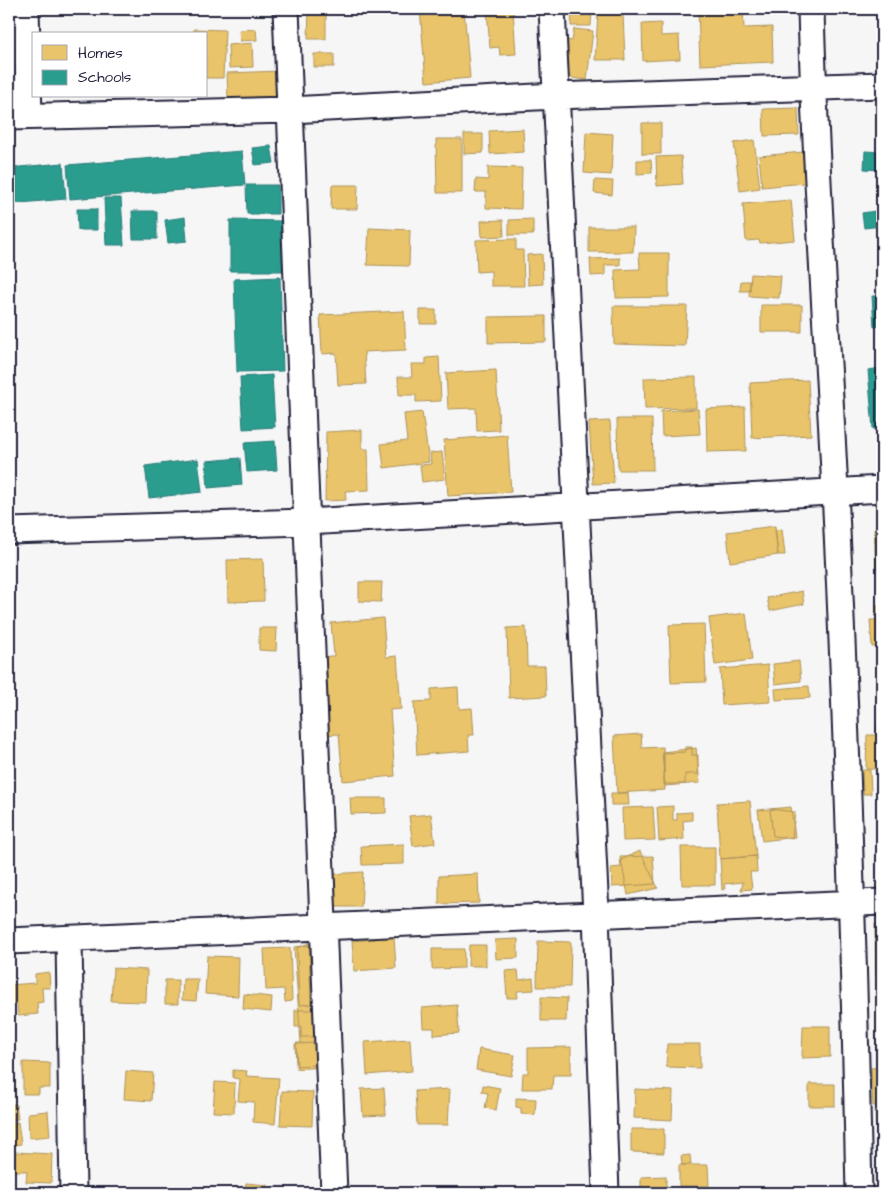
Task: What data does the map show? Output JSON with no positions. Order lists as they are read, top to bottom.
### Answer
{
  "legend": ["Homes", "Schools"]
}
